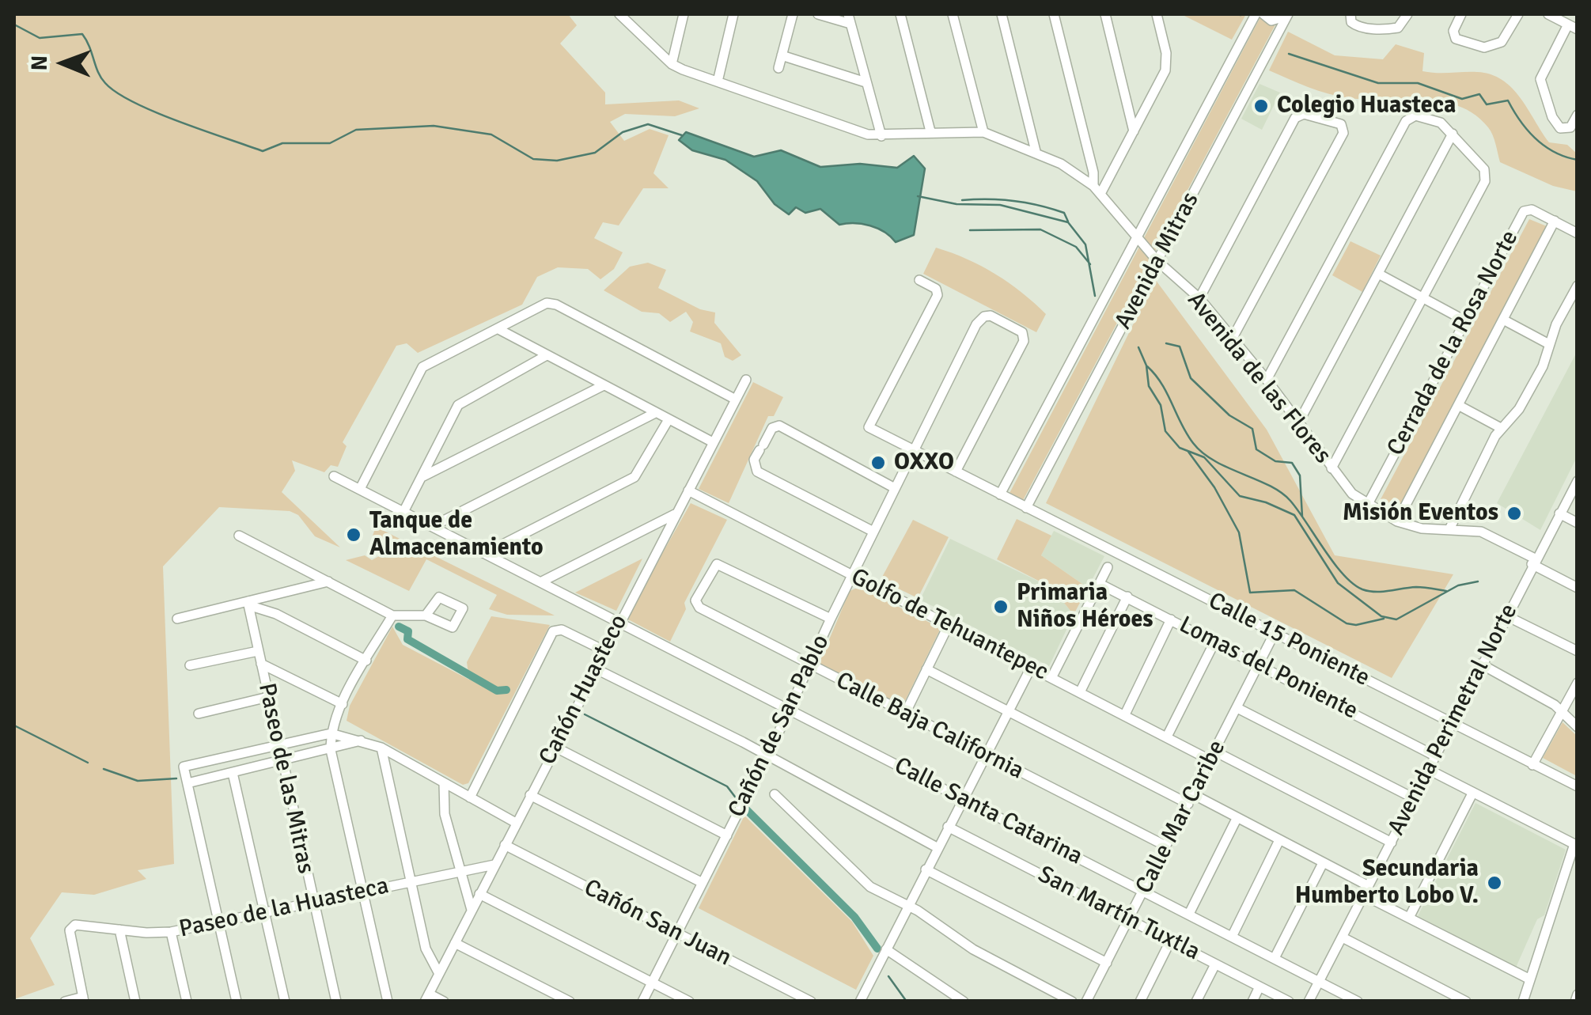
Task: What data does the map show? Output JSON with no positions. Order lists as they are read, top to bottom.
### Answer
{
  "streets": {
    "street": [
      "Avenida Mitras",
      "Cerrada de la Rosa Norte",
      "Avenida de las Flores",
      "Golfo de Tehuantepec",
      "Calle 15 Poniente",
      "Lomas del Poniente",
      "Cañón Huasteco",
      "Avenida Perimetral Norte",
      "Cañón de San Pablo",
      "Calle Baja California",
      "Paseo de las Mitras",
      "Calle Santa Catarina",
      "Calle Mar Caribe",
      "Paseo de la Huasteca",
      "San Martín Tuxtla",
      "Cañón San Juan"
    ]
  },
  "crossings": [
    ["Avenida Mitras", "Avenida de las Flores"],
    ["Avenida Mitras", "Calle 15 Poniente"],
    ["Cerrada de la Rosa Norte", "Avenida de las Flores"],
    ["Avenida de las Flores", "Avenida Perimetral Norte"],
    ["Golfo de Tehuantepec", "Cañón Huasteco"],
    ["Golfo de Tehuantepec", "Avenida Perimetral Norte"],
    ["Golfo de Tehuantepec", "Cañón de San Pablo"],
    ["Golfo de Tehuantepec", "Calle Mar Caribe"],
    ["Calle 15 Poniente", "Avenida Perimetral Norte"],
    ["Calle 15 Poniente", "Cañón de San Pablo"],
    ["Calle 15 Poniente", "Calle Mar Caribe"],
    ["Lomas del Poniente", "Avenida Perimetral Norte"],
    ["Lomas del Poniente", "Calle Mar Caribe"],
    ["Cañón Huasteco", "Calle Santa Catarina"],
    ["Cañón Huasteco", "Paseo de la Huasteca"],
    ["Cañón Huasteco", "Cañón San Juan"],
    ["Avenida Perimetral Norte", "Calle Santa Catarina"],
    ["Cañón de San Pablo", "Calle Baja California"],
    ["Cañón de San Pablo", "Calle Santa Catarina"],
    ["Cañón de San Pablo", "Cañón San Juan"],
    ["Calle Baja California", "Calle Mar Caribe"],
    ["Paseo de las Mitras", "Paseo de la Huasteca"],
    ["Calle Santa Catarina", "Calle Mar Caribe"],
    ["Calle Mar Caribe", "San Martín Tuxtla"]
  ],
  "places": [
    "Colegio Huasteca",
    "OXXO",
    "Misión Eventos",
    "Tanque de Almacenamiento",
    "Primaria Niños Héroes",
    "Secundaria Humberto Lobo V."
  ],
  "north": "left"
}
